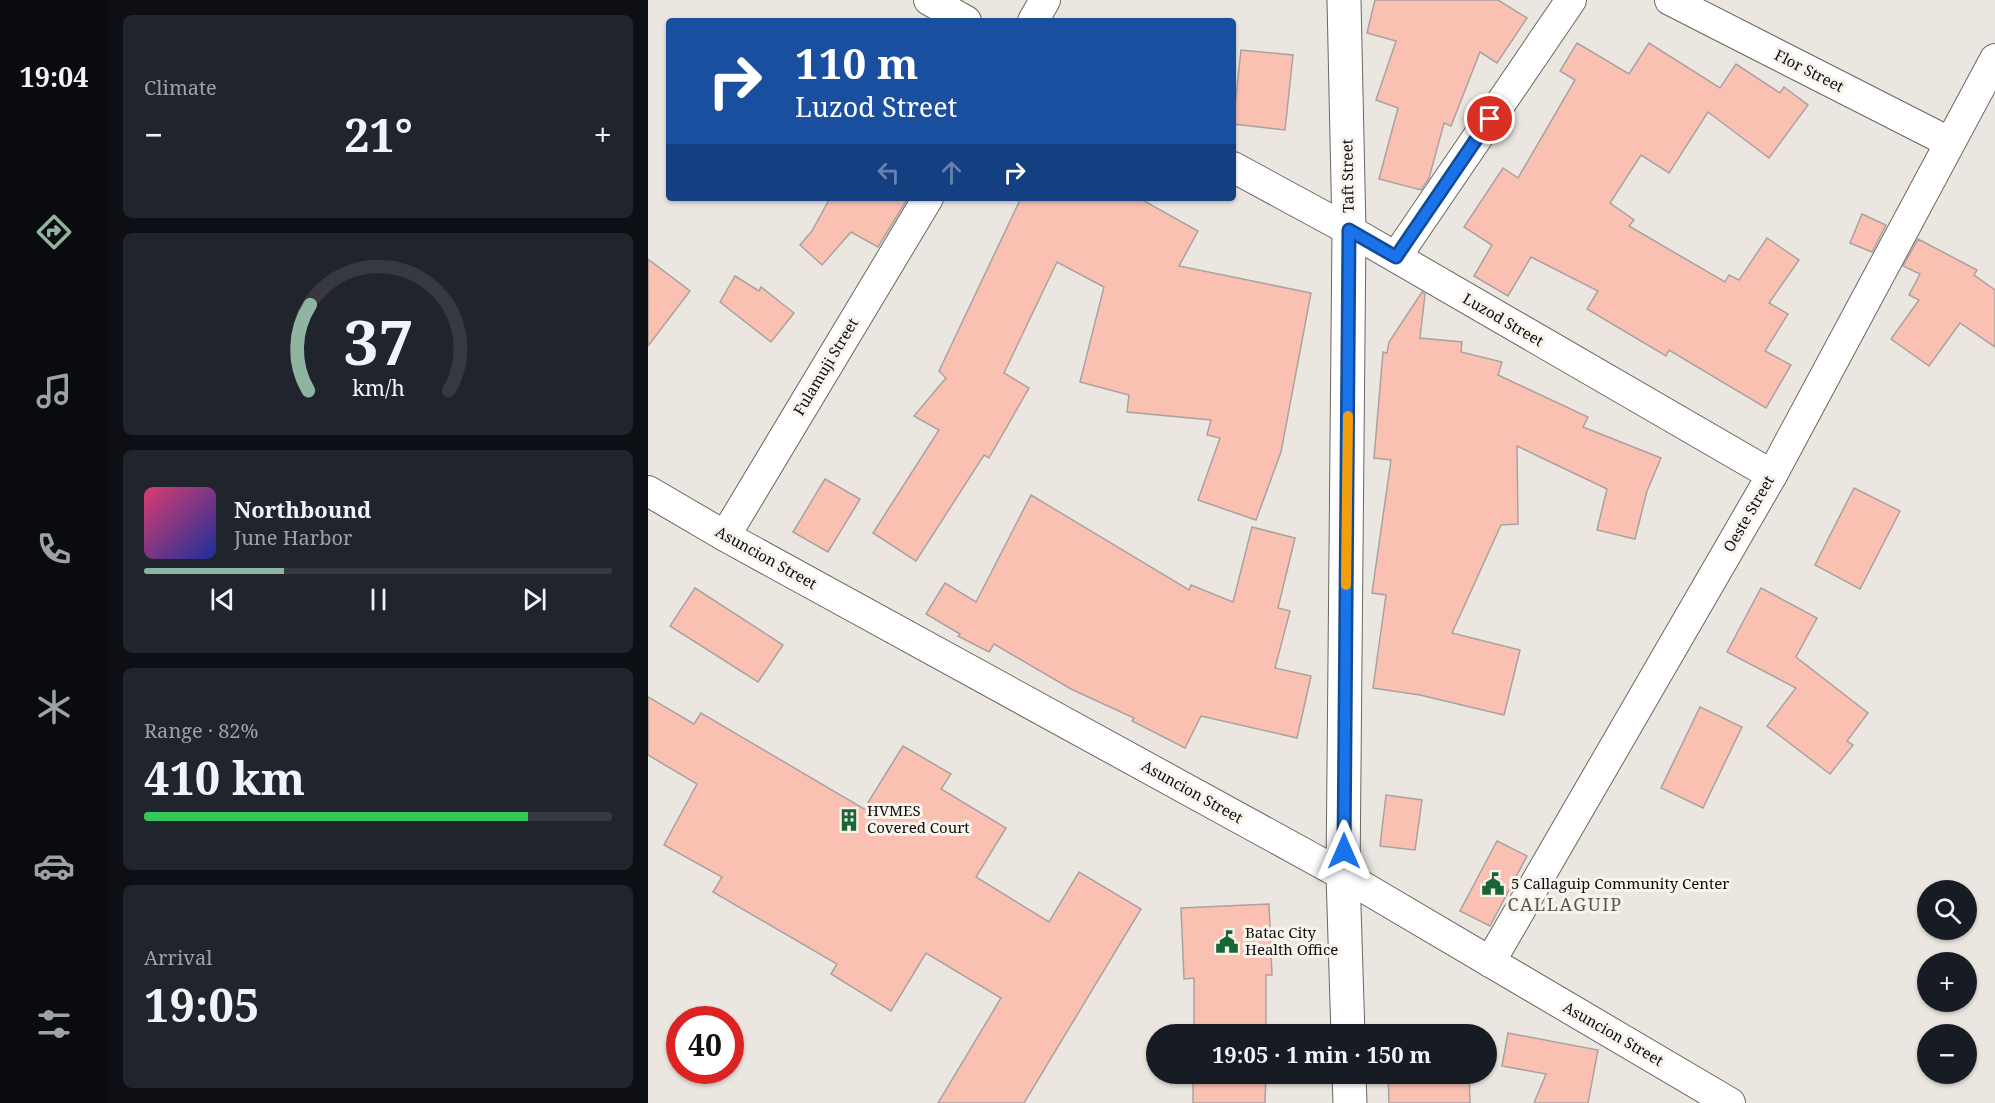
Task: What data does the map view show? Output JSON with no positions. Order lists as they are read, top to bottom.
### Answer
{
  "streets": {
    "street": [
      "Flor Street",
      "Taft Street",
      "Luzod Street",
      "Fulamuji Street",
      "Oeste Street",
      "Asuncion Street"
    ]
  },
  "crossings": [
    ["Flor Street", "Oeste Street"],
    ["Taft Street", "Luzod Street"],
    ["Taft Street", "Asuncion Street"],
    ["Luzod Street", "Oeste Street"],
    ["Fulamuji Street", "Asuncion Street"],
    ["Oeste Street", "Asuncion Street"]
  ],
  "districts": ["CALLAGUIP"],
  "places": {
    "building": ["HVMES Covered Court"],
    "public building": ["5 Callaguip Community Center", "Batac City Health Office"]
  },
  "page": {
    "tabs": "19:04",
    "tile": [
      "Climate",
      ["Range · 82%", "410 km"],
      ["Arrival", "19:05"]
    ],
    "turn": ["110 m", "Luzod Street"],
    "heat": ["−", "21°", "+"],
    "song": ["Northbound", "June Harbor"],
    "map_buttons": ["+", "−"],
    "limit": "40",
    "trip": "19:05 · 1 min · 150 m",
    "gauge": ["37", "km/h"]
  }
}
